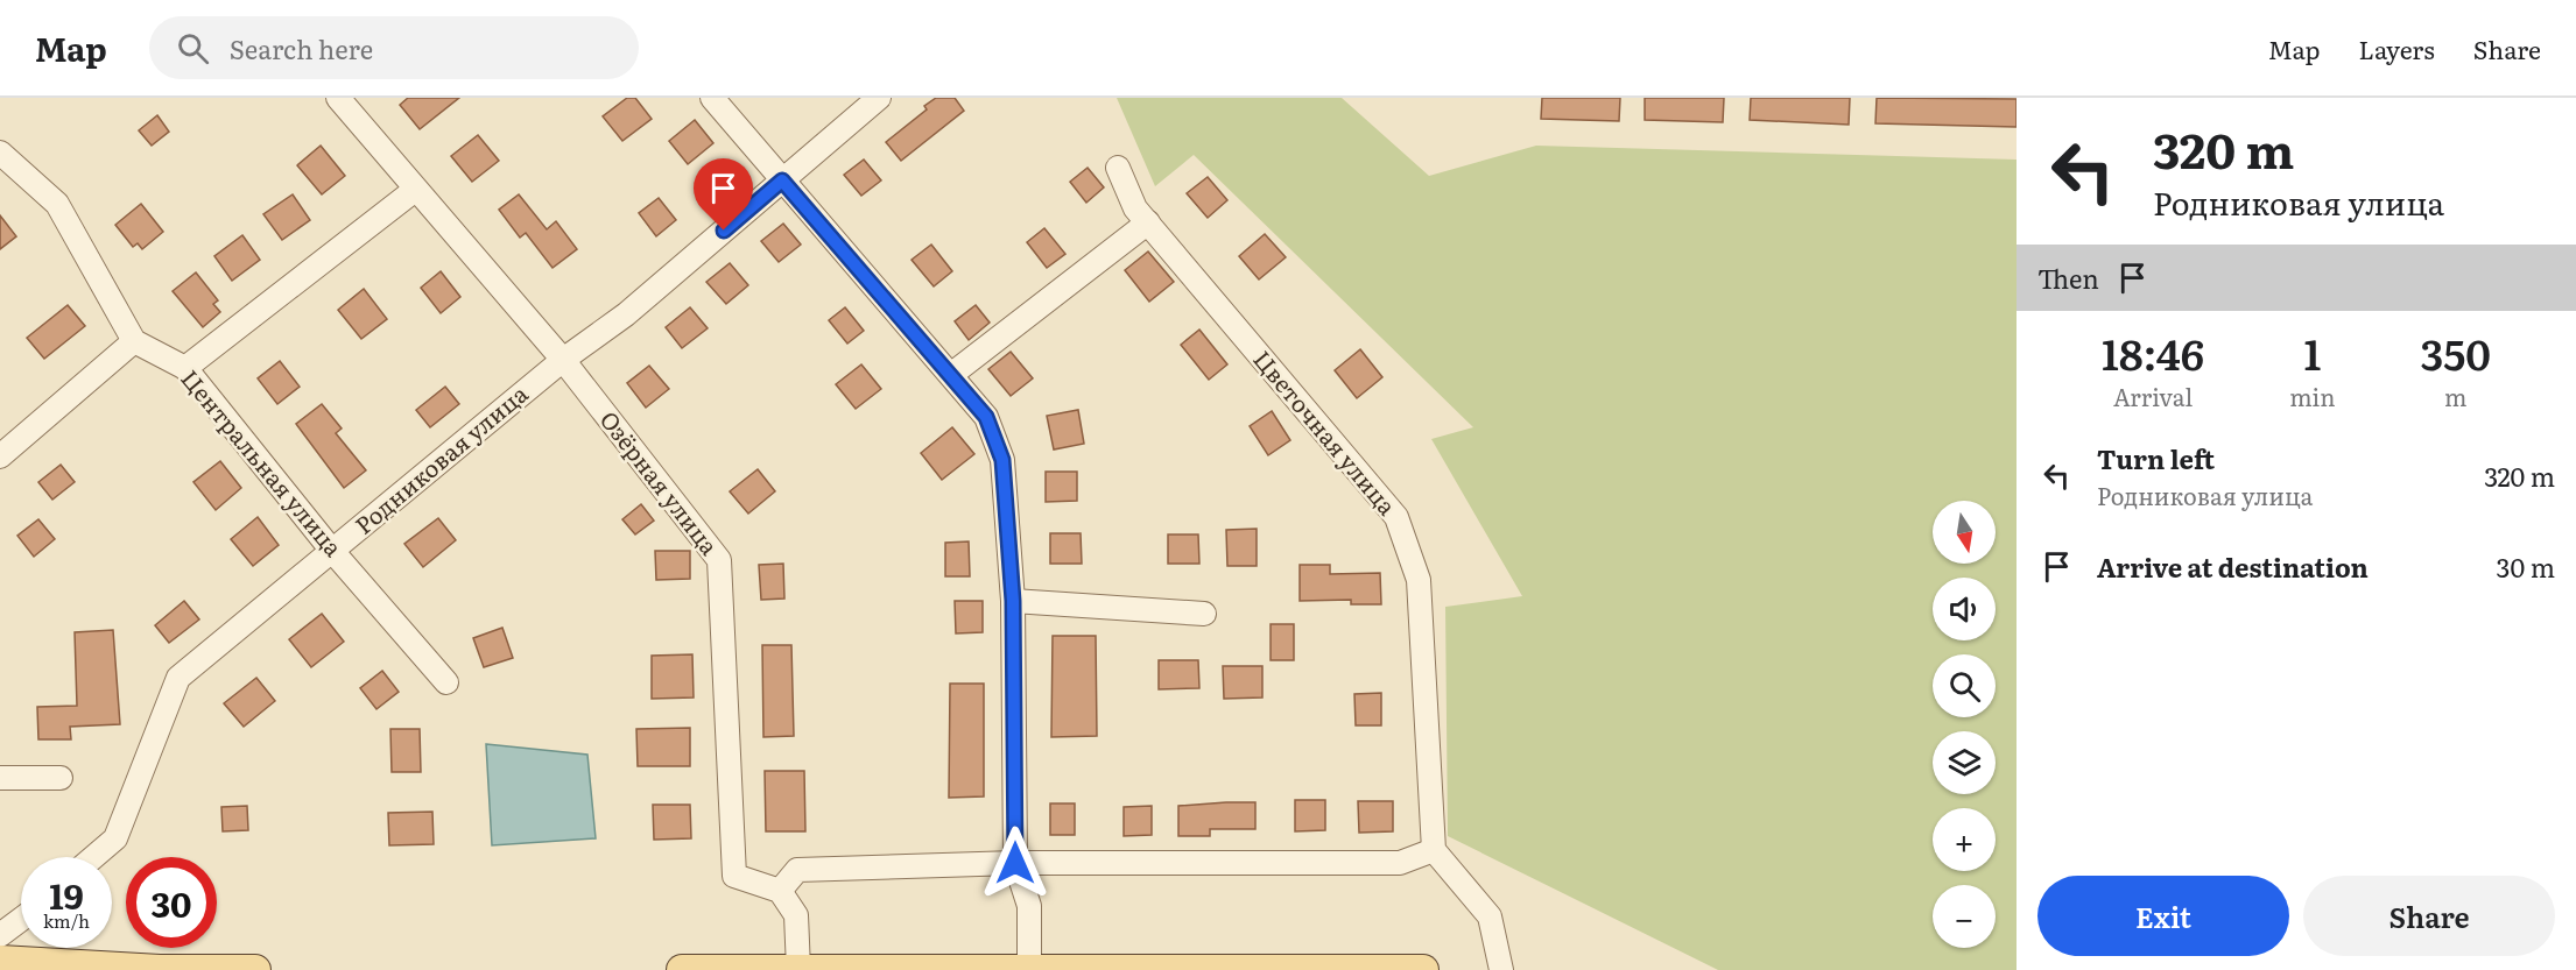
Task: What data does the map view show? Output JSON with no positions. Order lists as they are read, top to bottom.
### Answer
{
  "streets": {
    "street": [
      "Цветочная улица",
      "Родниковая улица",
      "Центральная улица",
      "Озёрная улица"
    ]
  },
  "crossings": [
    ["Родниковая улица", "Центральная улица"],
    ["Родниковая улица", "Озёрная улица"]
  ],
  "north": "bottom",
  "page": {
    "header": "Map",
    "search": "Search here",
    "nav": ["Map", "Layers", "Share"],
    "turn": ["320 m", "Родниковая улица"],
    "then": "Then",
    "eta": [
      "18:46",
      "Arrival",
      "1",
      "min",
      "350",
      "m"
    ],
    "list": [
      {
        "name": "Turn left",
        "note": "Родниковая улица",
        "value": "320 m"
      },
      {
        "name": "Arrive at destination",
        "value": "30 m"
      }
    ],
    "map_buttons": ["+", "−"],
    "speed": "19 km/h",
    "limit": "30",
    "buttons": ["Exit", "Share"]
  }
}
